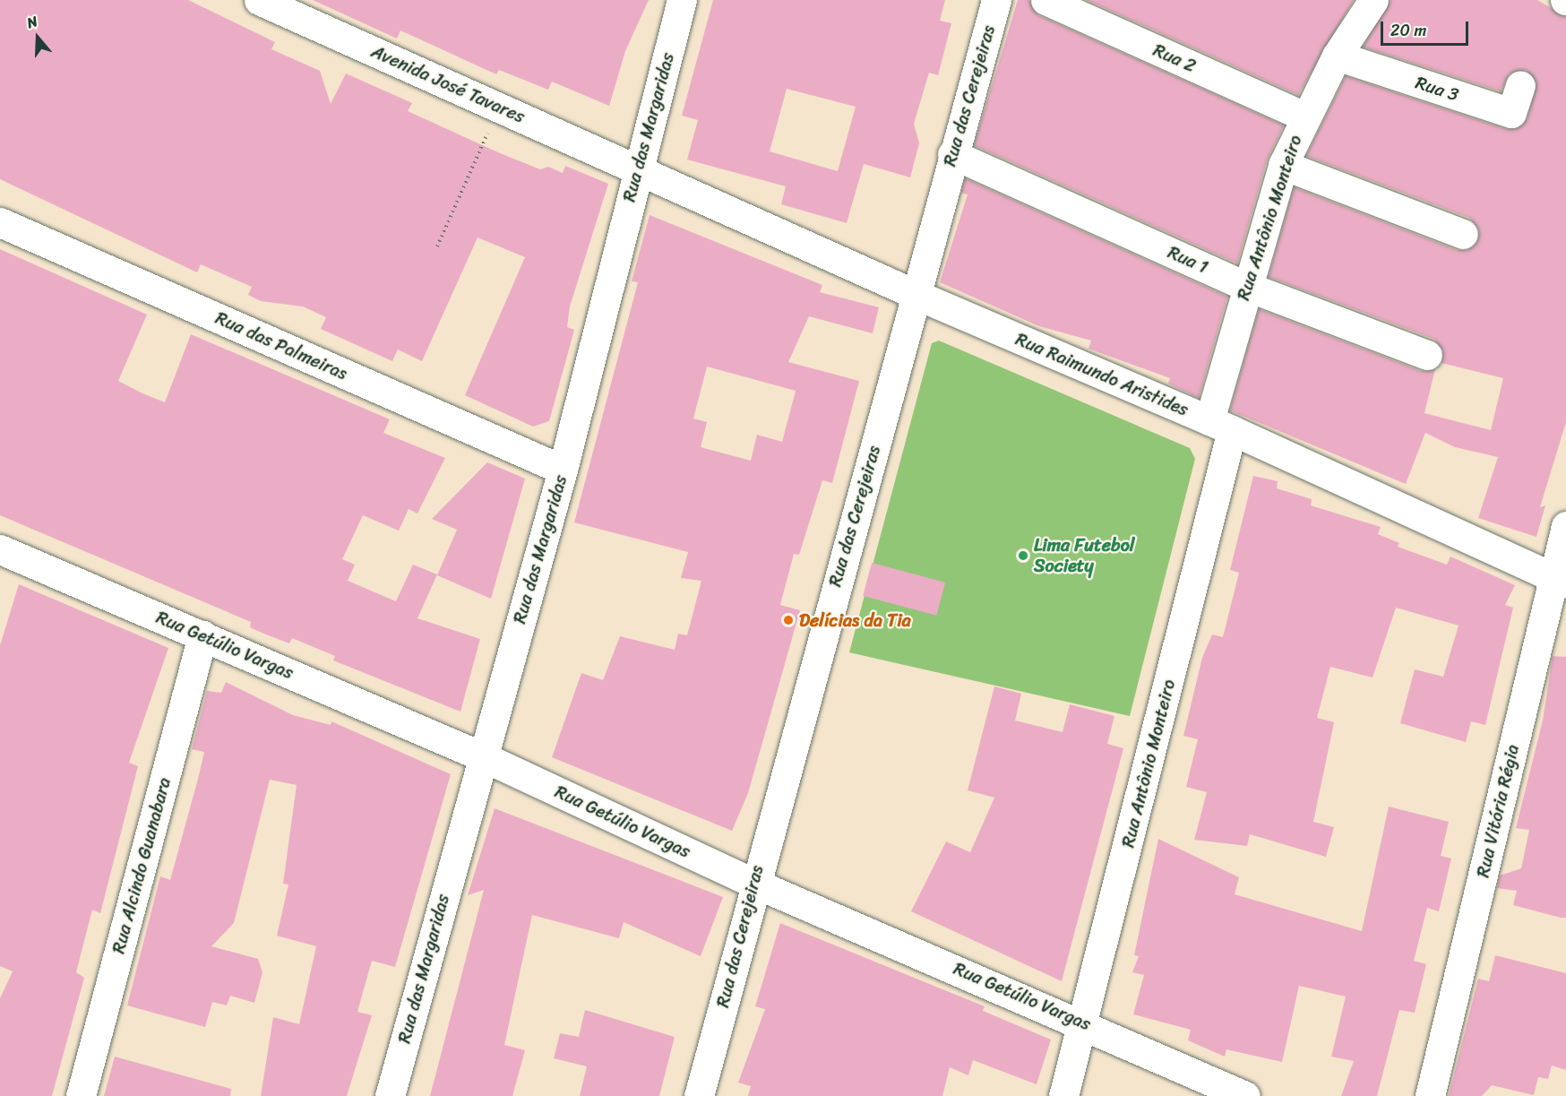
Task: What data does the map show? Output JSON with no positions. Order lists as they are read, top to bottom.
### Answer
{
  "streets": {
    "street": [
      "Rua 2",
      "Avenida José Tavares",
      "Rua 3",
      "Rua das Cerejeiras",
      "Rua das Margaridas",
      "Rua Antônio Monteiro",
      "Rua 1",
      "Rua das Palmeiras",
      "Rua Raimundo Aristides",
      "Rua Getúlio Vargas",
      "Rua Vitória Régia",
      "Rua Alcindo Guanabara"
    ]
  },
  "crossings": [
    ["Rua 2", "Rua Antônio Monteiro"],
    ["Avenida José Tavares", "Rua das Margaridas"],
    ["Avenida José Tavares", "Rua Raimundo Aristides"],
    ["Rua 3", "Rua Antônio Monteiro"],
    ["Rua das Cerejeiras", "Rua 1"],
    ["Rua das Cerejeiras", "Rua Raimundo Aristides"],
    ["Rua das Cerejeiras", "Rua Getúlio Vargas"],
    ["Rua das Margaridas", "Rua das Palmeiras"],
    ["Rua das Margaridas", "Rua Raimundo Aristides"],
    ["Rua das Margaridas", "Rua Getúlio Vargas"],
    ["Rua Antônio Monteiro", "Rua 1"],
    ["Rua Antônio Monteiro", "Rua Raimundo Aristides"],
    ["Rua Antônio Monteiro", "Rua Getúlio Vargas"],
    ["Rua Raimundo Aristides", "Rua Vitória Régia"],
    ["Rua Getúlio Vargas", "Rua Alcindo Guanabara"]
  ],
  "places": ["Lima Futebol Society", "Delícias da Tia"],
  "scale_bar": "20 m",
  "north": "top"
}
